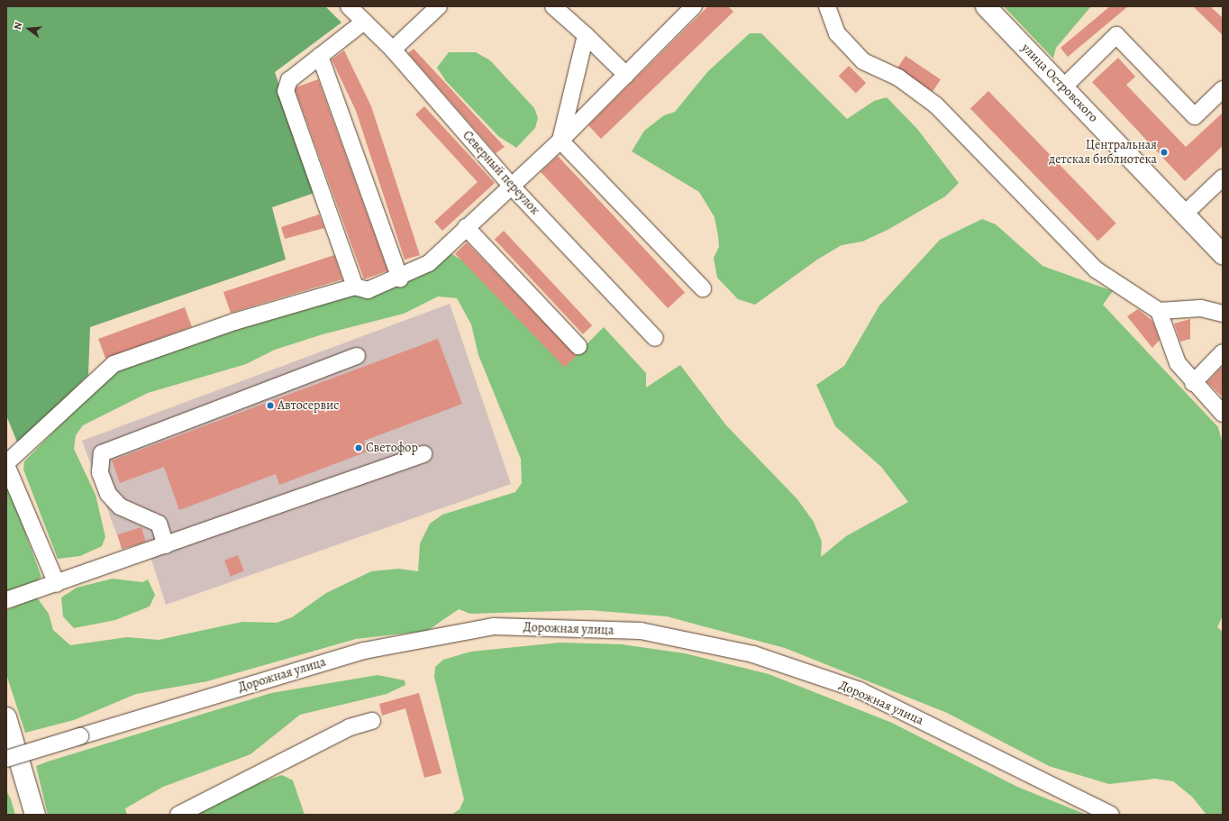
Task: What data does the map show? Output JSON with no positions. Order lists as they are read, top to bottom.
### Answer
{
  "streets": {
    "main road": ["улица Островского"],
    "street": ["Северный переулок", "Дорожная улица"]
  },
  "places": ["Центральная детская библиотека", "Автосервис", "Светофор"],
  "north": "left"
}
